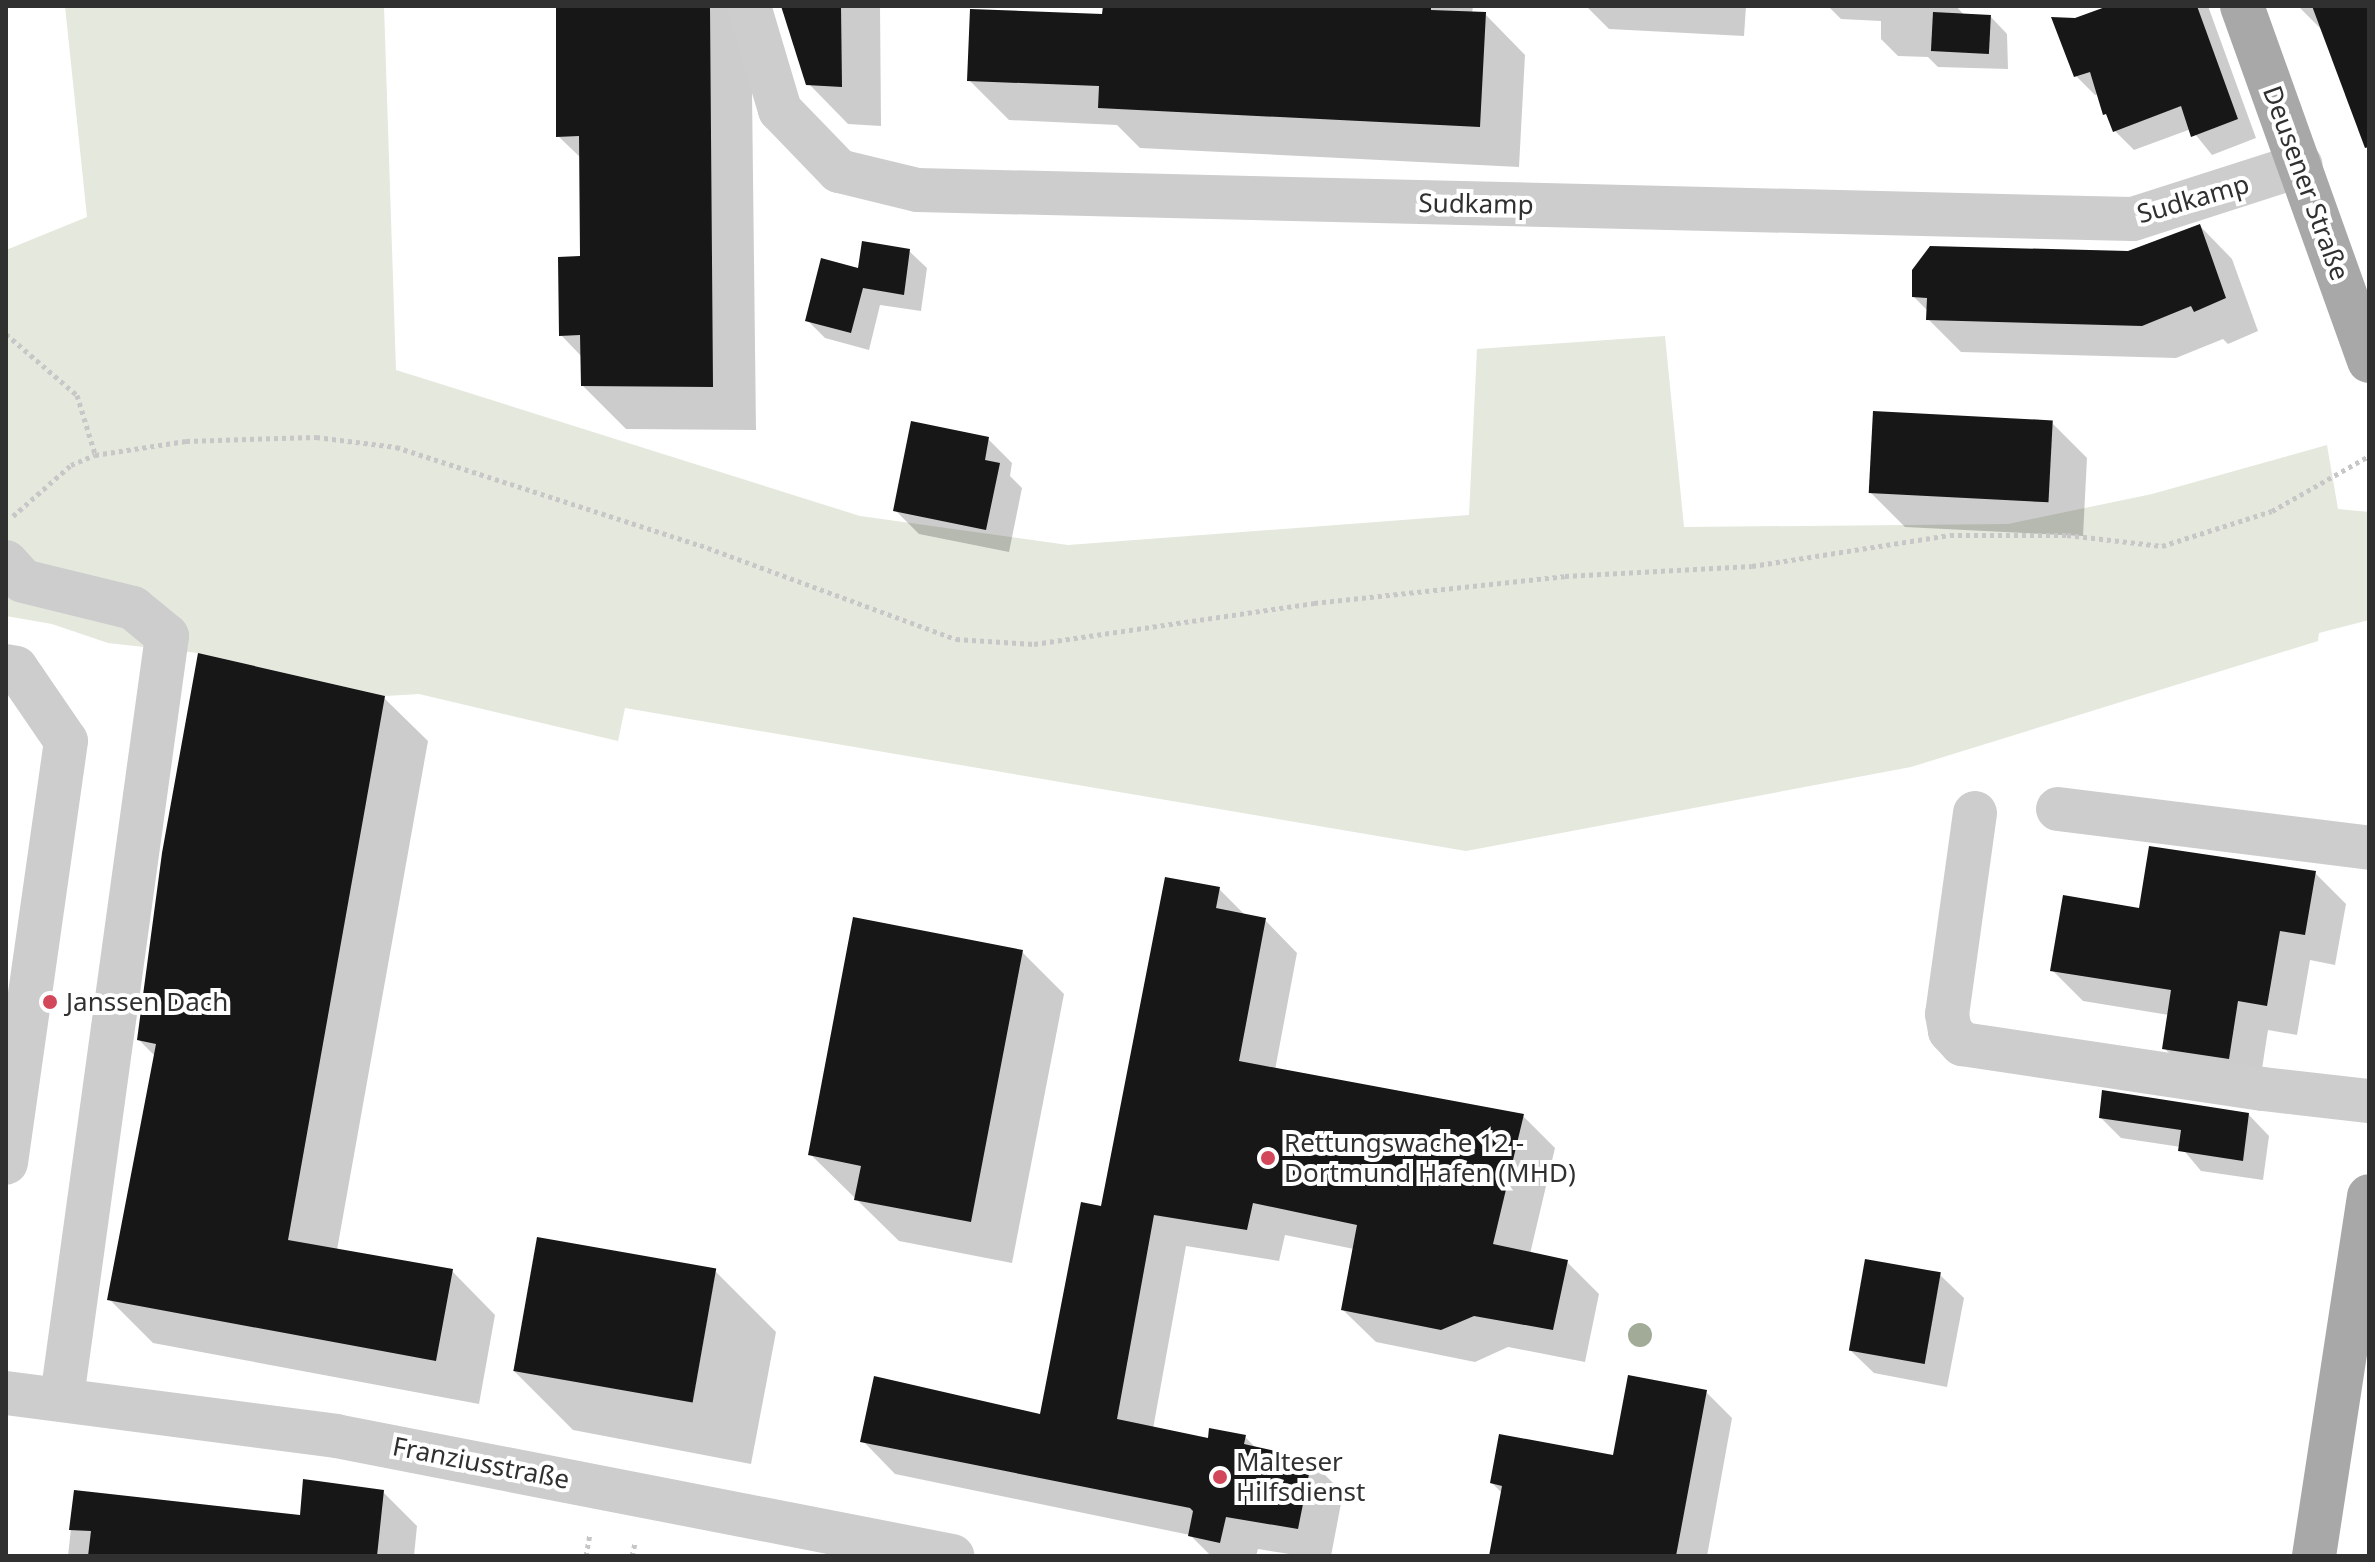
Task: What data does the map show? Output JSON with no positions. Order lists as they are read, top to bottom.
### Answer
{
  "streets": {
    "main road": ["Deusener Straße"],
    "street": ["Sudkamp", "Franziusstraße"]
  },
  "crossings": [
    ["Deusener Straße", "Sudkamp"]
  ],
  "places": ["Janssen Dach", "Rettungswache 12 - Dortmund Hafen (MHD)", "Malteser Hilfsdienst"]
}
